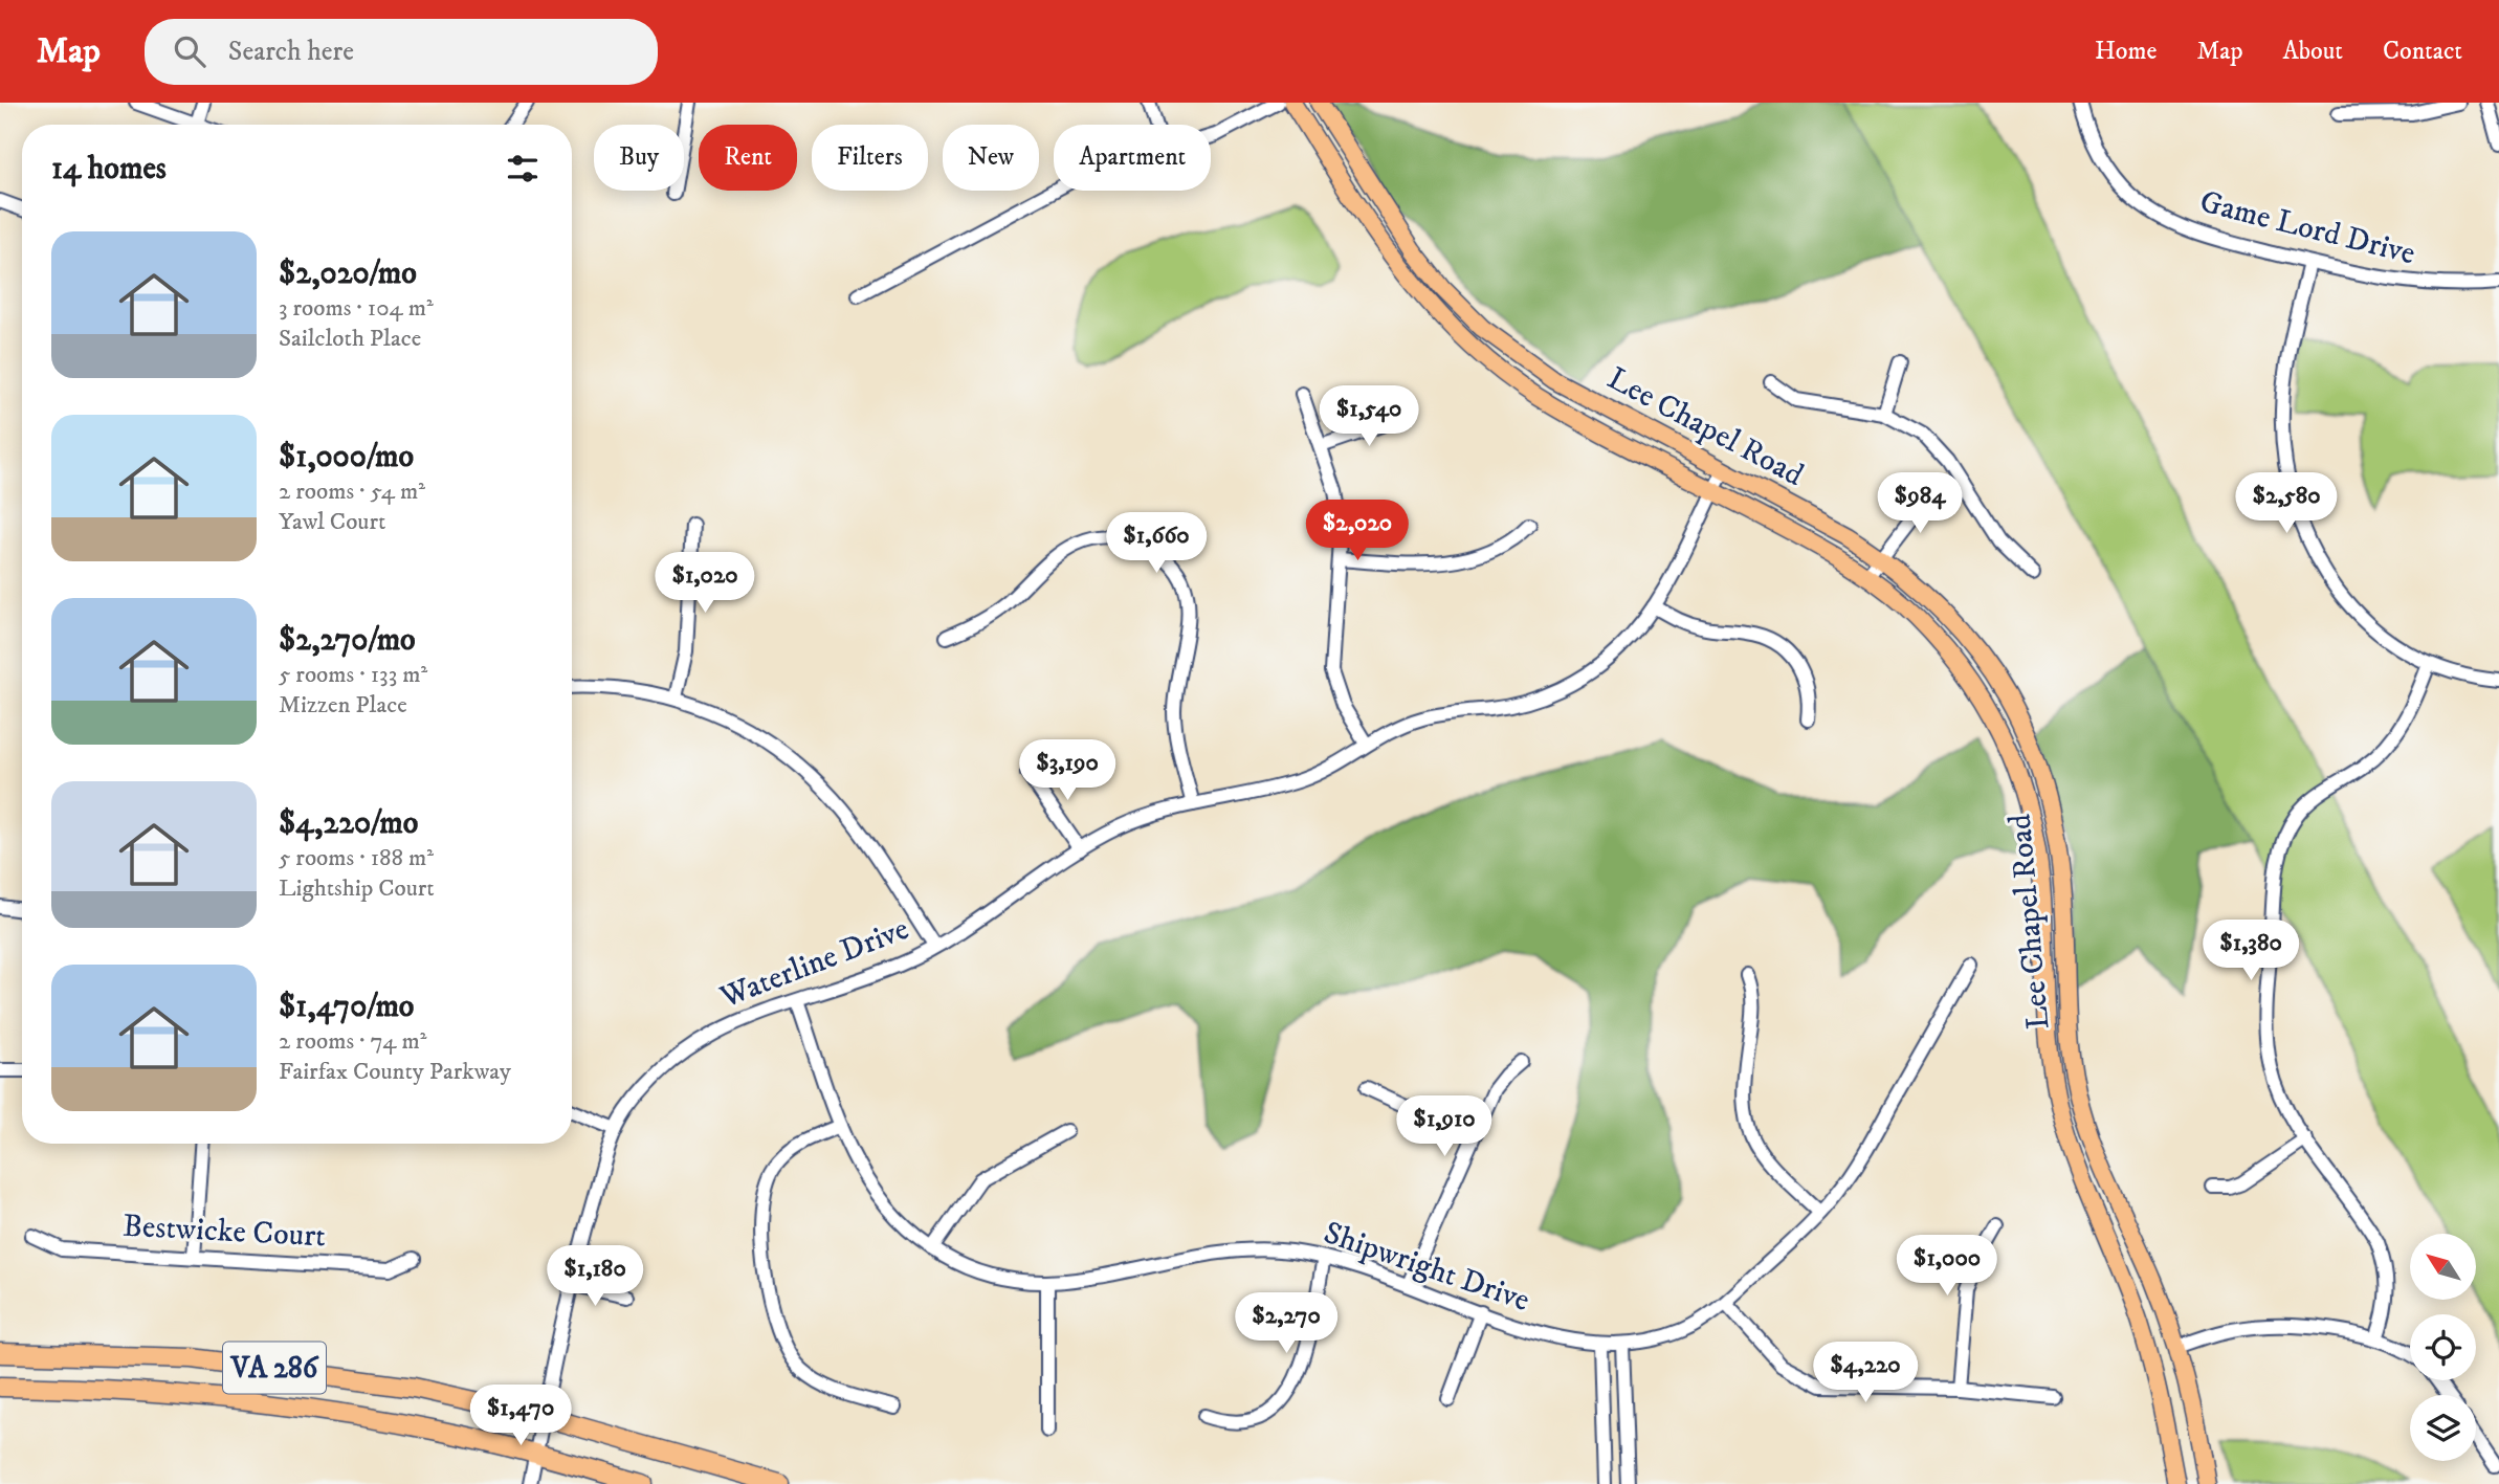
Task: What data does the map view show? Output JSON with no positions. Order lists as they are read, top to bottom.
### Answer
{
  "streets": {
    "highway": ["VA 286"],
    "main road": ["Lee Chapel Road"],
    "street": [
      "Game Lord Drive",
      "Waterline Drive",
      "Bestwicke Court",
      "Shipwright Drive"
    ]
  },
  "crossings": [
    ["Lee Chapel Road", "Waterline Drive"],
    ["Waterline Drive", "Shipwright Drive"],
    ["Waterline Drive", "VA 286"]
  ],
  "north": "top left",
  "page": {
    "header": "Map",
    "search": "Search here",
    "nav": [
      "Home",
      "Map",
      "About",
      "Contact"
    ],
    "chip": [
      "Buy",
      "Rent",
      "Filters",
      "New",
      "Apartment"
    ],
    "heading": "14 homes",
    "list": [
      {
        "name": "$2,020/mo",
        "note": "3 rooms · 104 m² · Sailcloth Place"
      },
      {
        "name": "$1,000/mo",
        "note": "2 rooms · 54 m² · Yawl Court"
      },
      {
        "name": "$2,270/mo",
        "note": "5 rooms · 133 m² · Mizzen Place"
      },
      {
        "name": "$4,220/mo",
        "note": "5 rooms · 188 m² · Lightship Court"
      },
      {
        "name": "$1,470/mo",
        "note": "2 rooms · 74 m² · Fairfax County Parkway"
      }
    ],
    "price": [
      "$1,540",
      "$984",
      "$2,580",
      "$2,020",
      "$1,660",
      "$1,020",
      "$3,190",
      "$1,380",
      "$1,910",
      "$1,000",
      "$1,180",
      "$2,270",
      "$4,220",
      "$1,470"
    ]
  }
}
